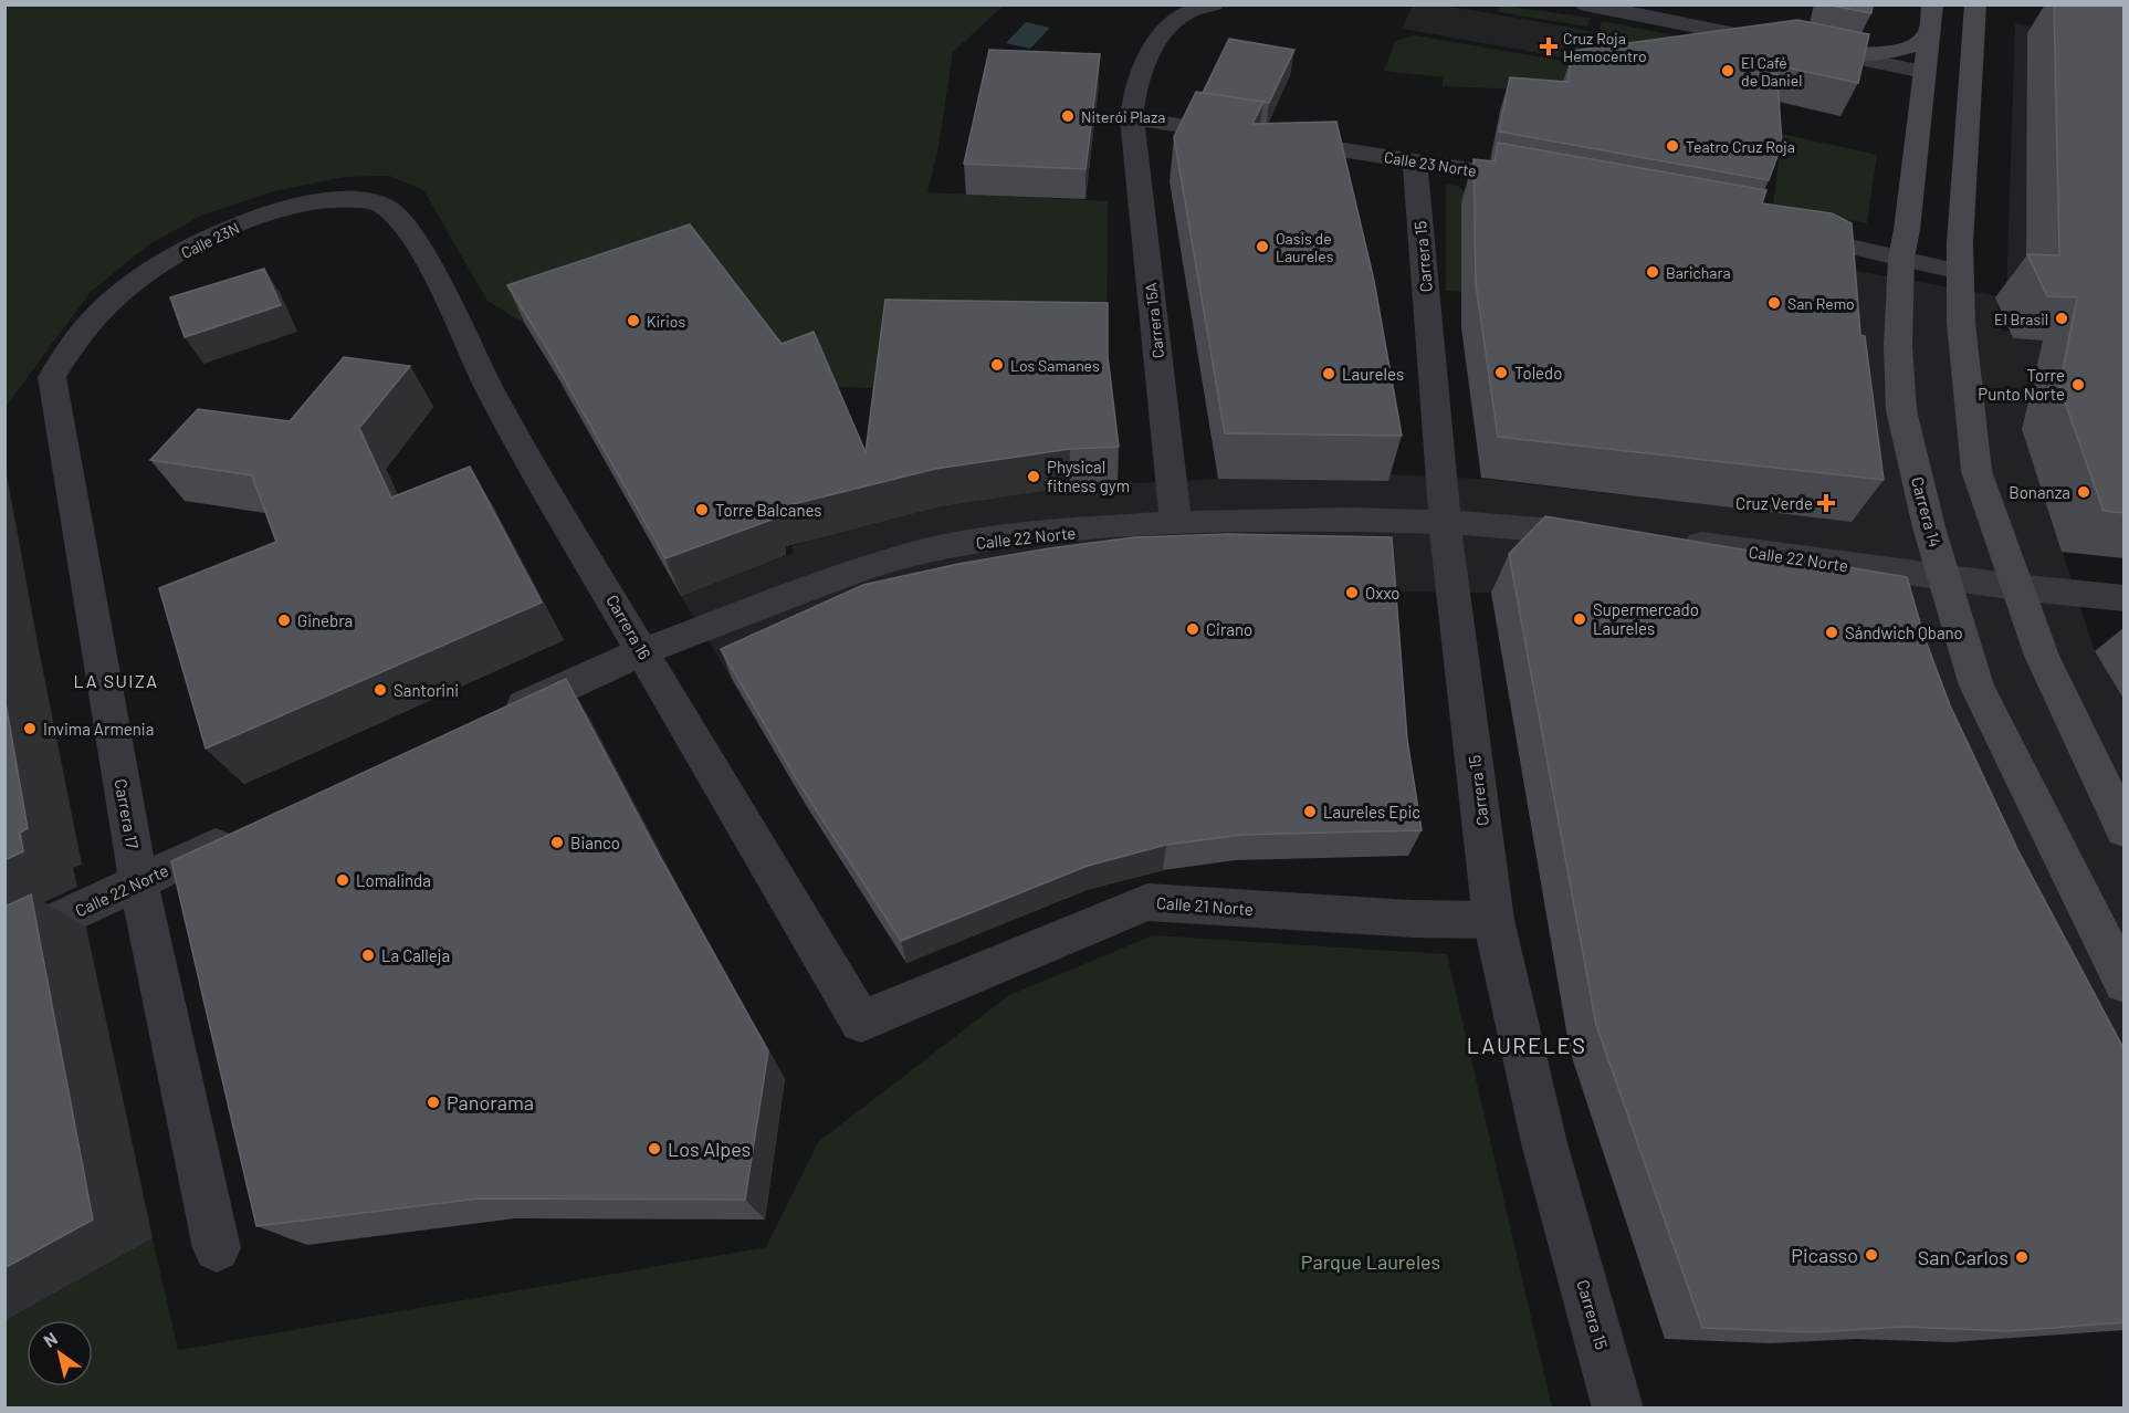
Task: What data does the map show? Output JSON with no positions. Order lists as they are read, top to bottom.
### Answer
{
  "streets": {
    "main road": ["Carrera 14"],
    "street": [
      "Calle 23 Norte",
      "Calle 23N",
      "Carrera 15",
      "Carrera 15A",
      "Calle 22 Norte",
      "Carrera 16",
      "Carrera 17",
      "Calle 21 Norte"
    ]
  },
  "crossings": [
    ["Calle 23 Norte", "Carrera 15"],
    ["Calle 23N", "Carrera 16"],
    ["Calle 23N", "Carrera 17"],
    ["Carrera 15", "Calle 22 Norte"],
    ["Carrera 15", "Calle 21 Norte"],
    ["Carrera 15A", "Calle 22 Norte"],
    ["Carrera 14", "Calle 22 Norte"],
    ["Calle 22 Norte", "Carrera 16"],
    ["Calle 22 Norte", "Carrera 17"],
    ["Carrera 16", "Calle 21 Norte"]
  ],
  "districts": ["LA SUIZA", "LAURELES"],
  "parks": ["Parque Laureles"],
  "places": {
    "health": ["Cruz Roja Hemocentro", "Cruz Verde"],
    "other": [
      "El Café de Daniel",
      "Niterói Plaza",
      "Teatro Cruz Roja",
      "Oasis de Laureles",
      "Barichara",
      "San Remo",
      "El Brasil",
      "Kirios",
      "Los Samanes",
      "Toledo",
      "Laureles",
      "Torre Punto Norte",
      "Physical fitness gym",
      "Bonanza",
      "Torre Balcanes",
      "Oxxo",
      "Supermercado Laureles",
      "Ginebra",
      "Cirano",
      "Sándwich Qbano",
      "Santorini",
      "Invima Armenia",
      "Laureles Epic",
      "Bianco",
      "Lomalinda",
      "La Calleja",
      "Panorama",
      "Los Alpes",
      "Picasso",
      "San Carlos"
    ]
  },
  "north": "top left"
}
